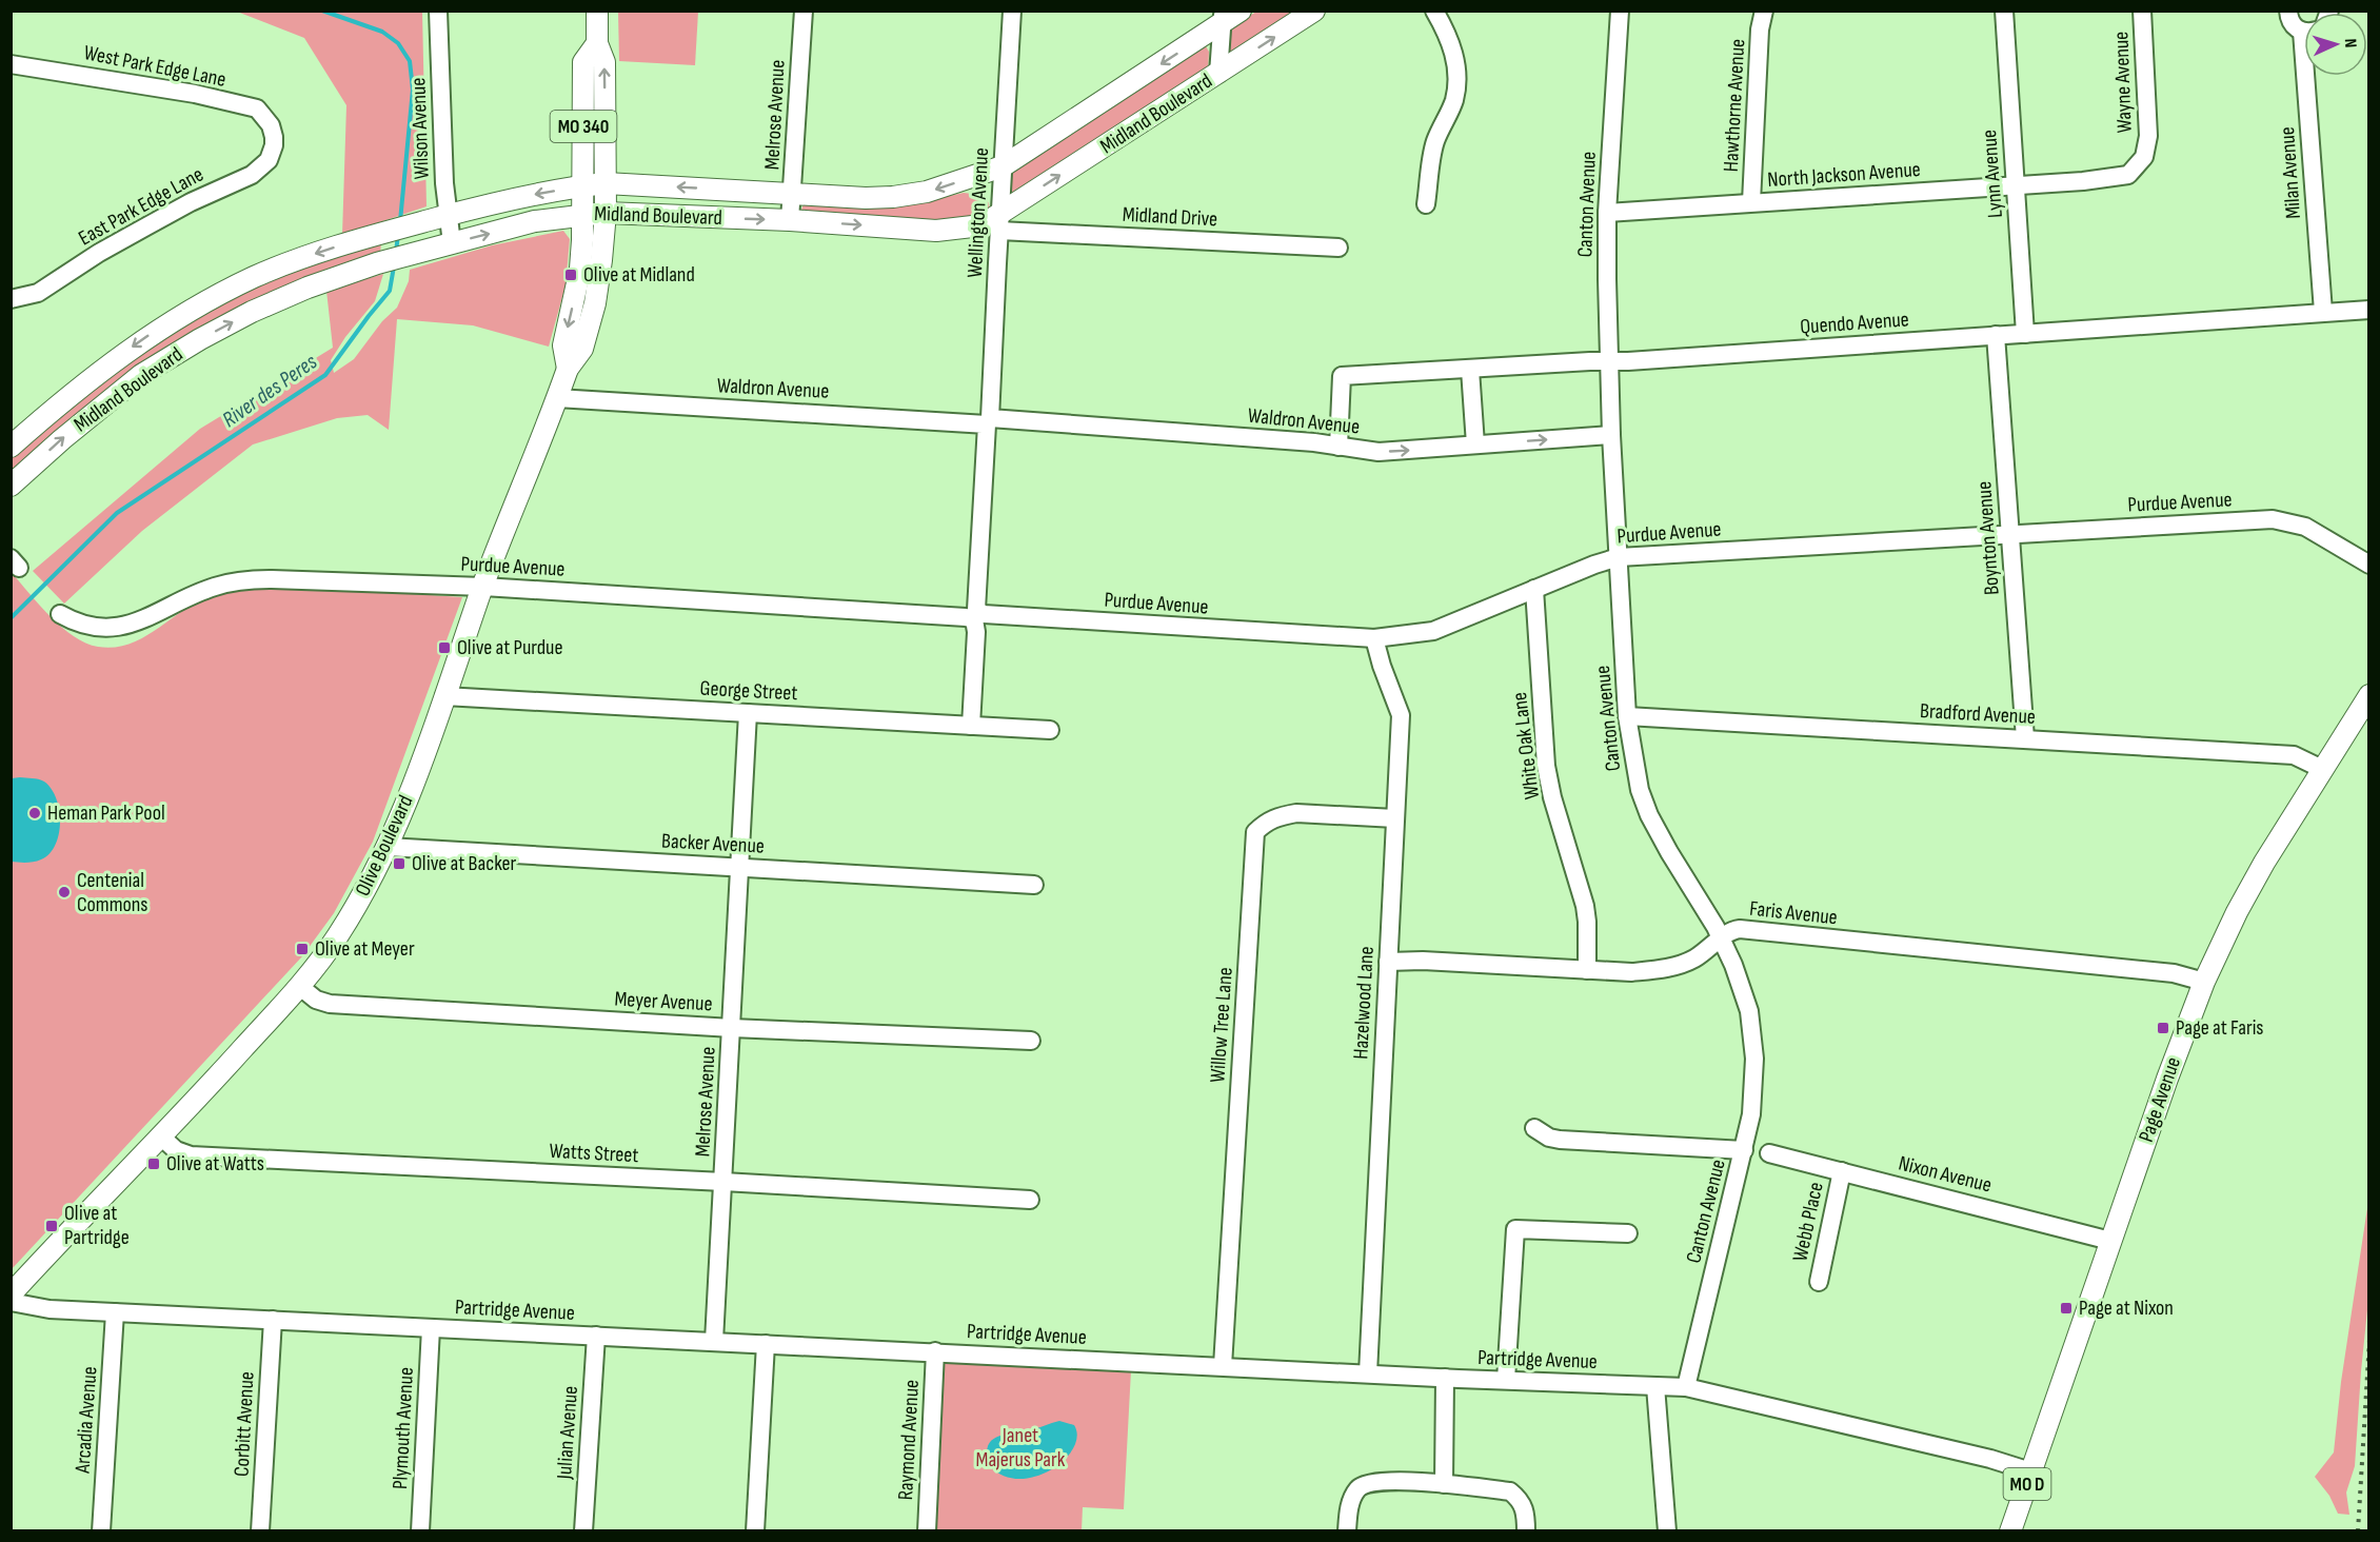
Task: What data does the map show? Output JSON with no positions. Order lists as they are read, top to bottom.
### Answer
{
  "streets": {
    "main road": [
      "Midland Boulevard",
      "MO 340",
      "Olive Boulevard",
      "Page Avenue",
      "MO D"
    ],
    "street": [
      "West Park Edge Lane",
      "Wayne Avenue",
      "Hawthorne Avenue",
      "Melrose Avenue",
      "Wilson Avenue",
      "Milan Avenue",
      "Lynn Avenue",
      "North Jackson Avenue",
      "Canton Avenue",
      "East Park Edge Lane",
      "Wellington Avenue",
      "Midland Drive",
      "Quendo Avenue",
      "Waldron Avenue",
      "Purdue Avenue",
      "Boynton Avenue",
      "George Street",
      "Bradford Avenue",
      "White Oak Lane",
      "Backer Avenue",
      "Faris Avenue",
      "Meyer Avenue",
      "Hazelwood Lane",
      "Willow Tree Lane",
      "Watts Street",
      "Nixon Avenue",
      "Webb Place",
      "Partridge Avenue",
      "Arcadia Avenue",
      "Corbitt Avenue",
      "Plymouth Avenue",
      "Julian Avenue",
      "Raymond Avenue"
    ]
  },
  "crossings": [
    ["West Park Edge Lane", "East Park Edge Lane"],
    ["Wayne Avenue", "North Jackson Avenue"],
    ["Hawthorne Avenue", "North Jackson Avenue"],
    ["Midland Boulevard", "Melrose Avenue"],
    ["Midland Boulevard", "Wilson Avenue"],
    ["Midland Boulevard", "Wellington Avenue"],
    ["Midland Boulevard", "Midland Drive"],
    ["Midland Boulevard", "Olive Boulevard"],
    ["Melrose Avenue", "George Street"],
    ["Melrose Avenue", "Backer Avenue"],
    ["Melrose Avenue", "Meyer Avenue"],
    ["Melrose Avenue", "Watts Street"],
    ["Melrose Avenue", "Partridge Avenue"],
    ["Milan Avenue", "Quendo Avenue"],
    ["Lynn Avenue", "North Jackson Avenue"],
    ["Lynn Avenue", "Quendo Avenue"],
    ["North Jackson Avenue", "Canton Avenue"],
    ["Canton Avenue", "Quendo Avenue"],
    ["Canton Avenue", "Waldron Avenue"],
    ["Canton Avenue", "Purdue Avenue"],
    ["Canton Avenue", "Bradford Avenue"],
    ["Canton Avenue", "Faris Avenue"],
    ["Canton Avenue", "Partridge Avenue"],
    ["Wellington Avenue", "Midland Drive"],
    ["Wellington Avenue", "Waldron Avenue"],
    ["Wellington Avenue", "Purdue Avenue"],
    ["Wellington Avenue", "George Street"],
    ["Quendo Avenue", "Waldron Avenue"],
    ["Quendo Avenue", "Boynton Avenue"],
    ["Waldron Avenue", "Olive Boulevard"],
    ["Purdue Avenue", "Boynton Avenue"],
    ["Purdue Avenue", "White Oak Lane"],
    ["Purdue Avenue", "Olive Boulevard"],
    ["Purdue Avenue", "Hazelwood Lane"],
    ["Boynton Avenue", "Bradford Avenue"],
    ["George Street", "Olive Boulevard"],
    ["Bradford Avenue", "Page Avenue"],
    ["White Oak Lane", "Faris Avenue"],
    ["Backer Avenue", "Olive Boulevard"],
    ["Olive Boulevard", "Meyer Avenue"],
    ["Olive Boulevard", "Watts Street"],
    ["Faris Avenue", "Hazelwood Lane"],
    ["Faris Avenue", "Page Avenue"],
    ["Hazelwood Lane", "Willow Tree Lane"],
    ["Hazelwood Lane", "Partridge Avenue"],
    ["Willow Tree Lane", "Partridge Avenue"],
    ["Page Avenue", "Nixon Avenue"],
    ["Page Avenue", "Partridge Avenue"],
    ["Nixon Avenue", "Webb Place"],
    ["Partridge Avenue", "Arcadia Avenue"],
    ["Partridge Avenue", "Corbitt Avenue"],
    ["Partridge Avenue", "Plymouth Avenue"],
    ["Partridge Avenue", "Julian Avenue"],
    ["Partridge Avenue", "Raymond Avenue"]
  ],
  "water": ["River des Peres"],
  "parks": ["Janet Majerus Park"],
  "places": {
    "transit": [
      "Olive at Midland",
      "Olive at Purdue",
      "Olive at Backer",
      "Olive at Meyer",
      "Page at Faris",
      "Olive at Watts",
      "Olive at Partridge",
      "Page at Nixon"
    ],
    "other": ["Heman Park Pool", "Centenial Commons"]
  },
  "north": "right"
}
